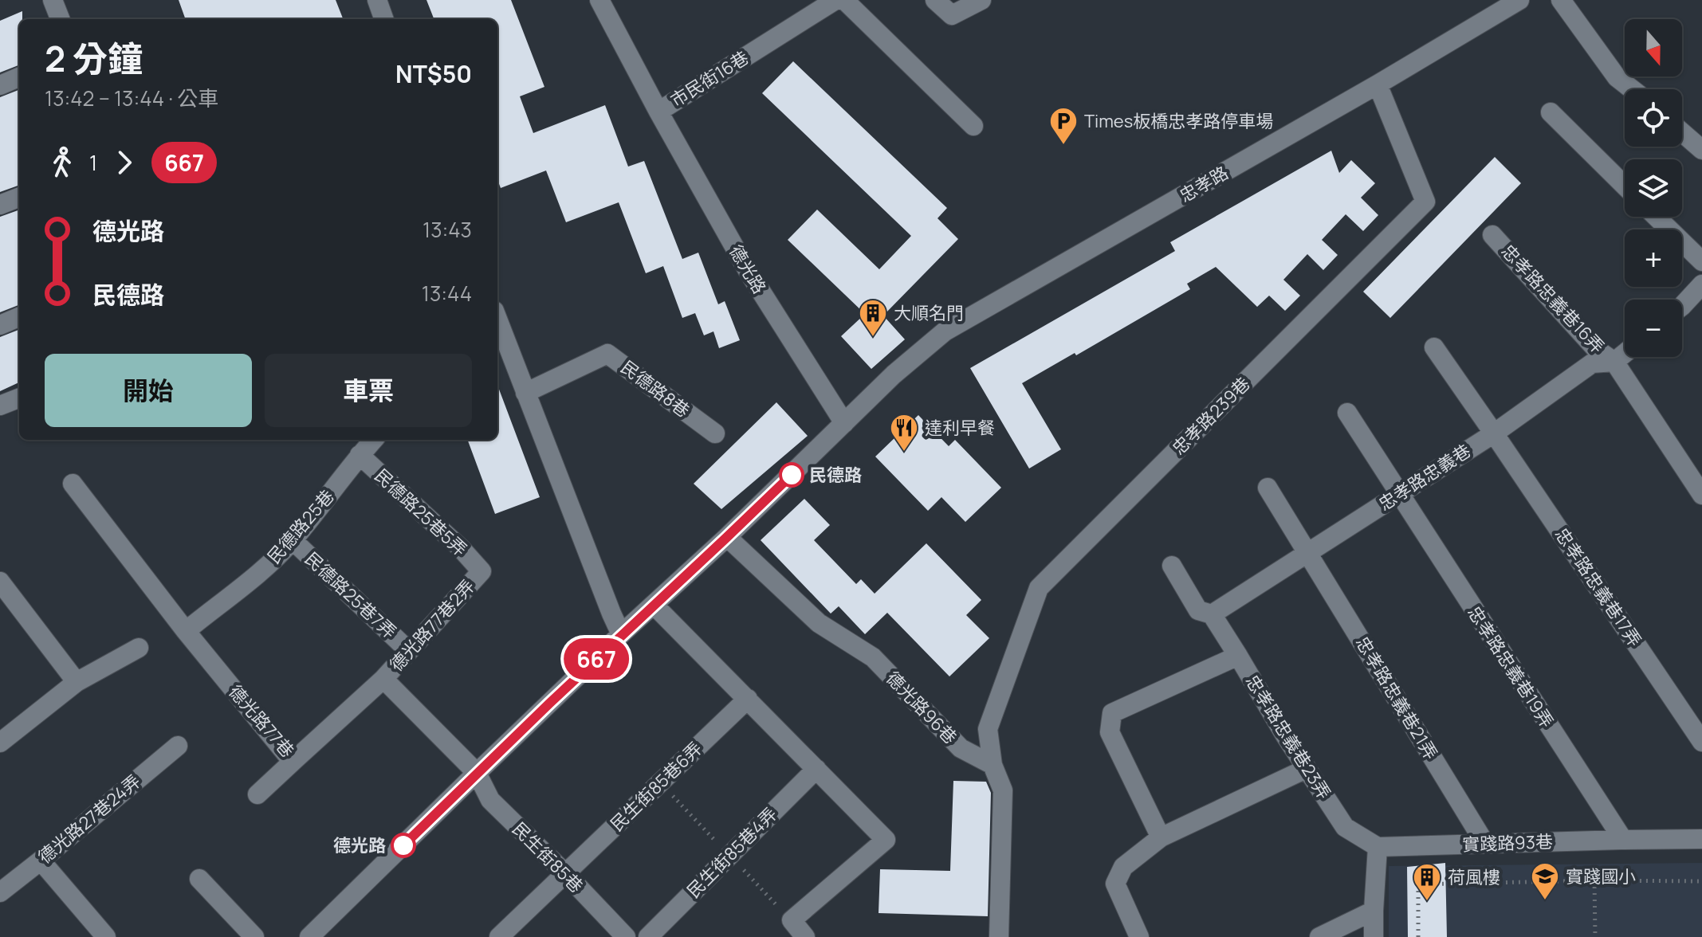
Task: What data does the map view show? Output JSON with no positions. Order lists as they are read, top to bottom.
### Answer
{
  "streets": {
    "street": [
      "市民街16巷",
      "忠孝路",
      "德光路",
      "忠孝路忠義巷16弄",
      "民德路8巷",
      "忠孝路239巷",
      "忠孝路忠義巷",
      "民德路25巷5弄",
      "民德路25巷",
      "忠孝路忠義巷17弄",
      "民德路25巷7弄",
      "德光路77巷2弄",
      "忠孝路忠義巷19弄",
      "忠孝路忠義巷21弄",
      "德光路96巷",
      "德光路77巷",
      "忠孝路忠義巷23弄",
      "民生街85巷6弄",
      "德光路27巷24弄",
      "實踐路93巷",
      "民生街85巷4弄",
      "民生街85巷"
    ]
  },
  "crossings": [
    ["市民街16巷", "德光路"],
    ["忠孝路", "德光路"],
    ["忠孝路", "忠孝路239巷"],
    ["忠孝路忠義巷16弄", "忠孝路忠義巷"],
    ["忠孝路239巷", "德光路96巷"],
    ["忠孝路忠義巷", "忠孝路忠義巷17弄"],
    ["忠孝路忠義巷", "忠孝路忠義巷19弄"],
    ["忠孝路忠義巷", "忠孝路忠義巷21弄"],
    ["忠孝路忠義巷", "忠孝路忠義巷23弄"],
    ["民德路25巷5弄", "民德路25巷"],
    ["民德路25巷5弄", "德光路77巷2弄"],
    ["民德路25巷", "民德路25巷7弄"],
    ["民德路25巷", "德光路77巷"],
    ["民德路25巷7弄", "德光路77巷2弄"],
    ["德光路77巷2弄", "德光路77巷"],
    ["忠孝路忠義巷19弄", "實踐路93巷"],
    ["忠孝路忠義巷21弄", "實踐路93巷"],
    ["忠孝路忠義巷23弄", "實踐路93巷"],
    ["民生街85巷6弄", "民生街85巷"]
  ],
  "places": {
    "parking": ["Times板橋忠孝路停車場"],
    "building": ["大順名門", "荷風樓"],
    "restaurant": ["達利早餐"],
    "other": ["民德路", "德光路"],
    "school or university": ["實踐國小"]
  },
  "lines": ["bus line 667"],
  "north": "bottom",
  "page": {
    "on_map": "667",
    "map_buttons": ["+", "−"],
    "heading": ["2 分鐘", "13:42 – 13:44 · 公車", "NT$50"],
    "legs": ["1", "667"],
    "list": [
      {
        "name": "德光路",
        "value": "13:43"
      },
      {
        "name": "民德路",
        "value": "13:44"
      }
    ],
    "buttons": ["開始", "車票"]
  }
}
